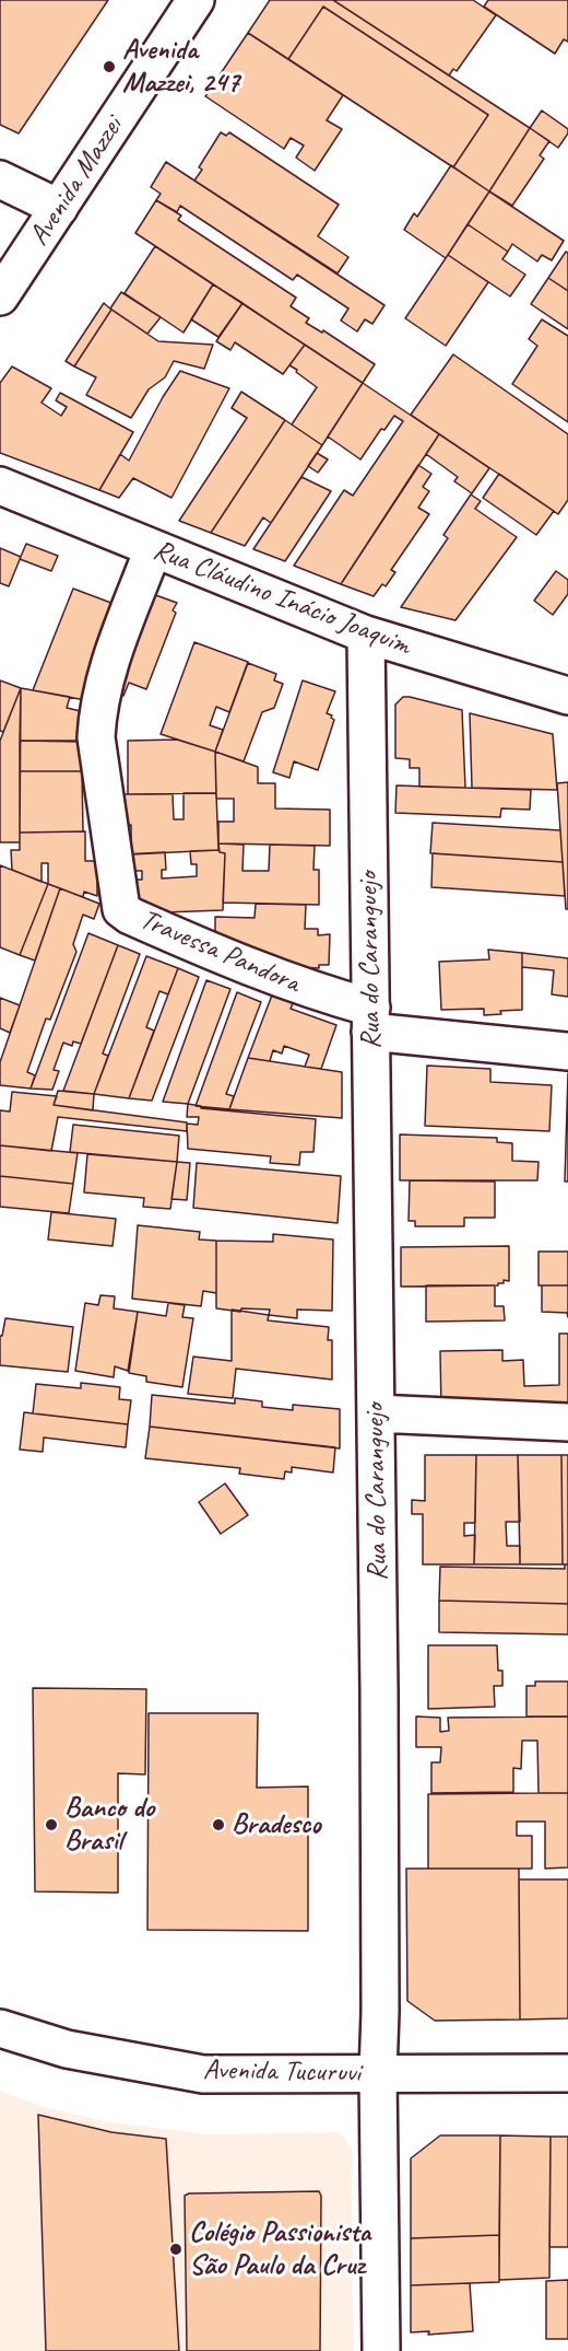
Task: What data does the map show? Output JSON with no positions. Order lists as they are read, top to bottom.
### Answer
{
  "streets": {
    "street": [
      "Avenida Mazzei",
      "Rua Cláudino Inácio Joaquim",
      "Travessa Pandora",
      "Rua do Caranguejo",
      "Avenida Tucuruvi"
    ]
  },
  "crossings": [
    ["Rua Cláudino Inácio Joaquim", "Travessa Pandora"],
    ["Rua Cláudino Inácio Joaquim", "Rua do Caranguejo"],
    ["Travessa Pandora", "Rua do Caranguejo"],
    ["Rua do Caranguejo", "Avenida Tucuruvi"]
  ],
  "places": [
    "Avenida Mazzei, 247",
    "Banco do Brasil",
    "Bradesco",
    "Colégio Passionista São Paulo da Cruz"
  ]
}
